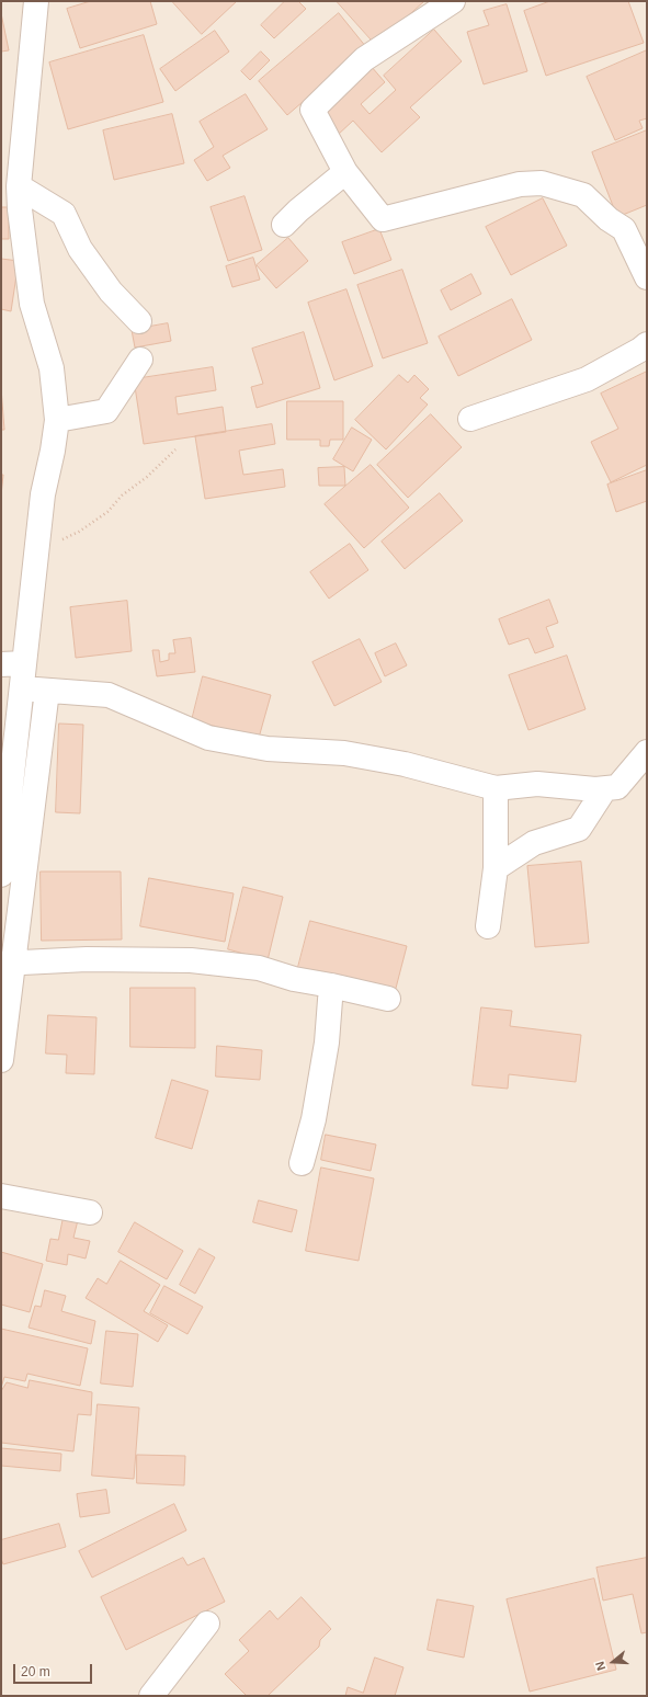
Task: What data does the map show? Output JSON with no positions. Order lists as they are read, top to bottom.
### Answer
{
  "scale_bar": "20 m",
  "north": "left"
}
